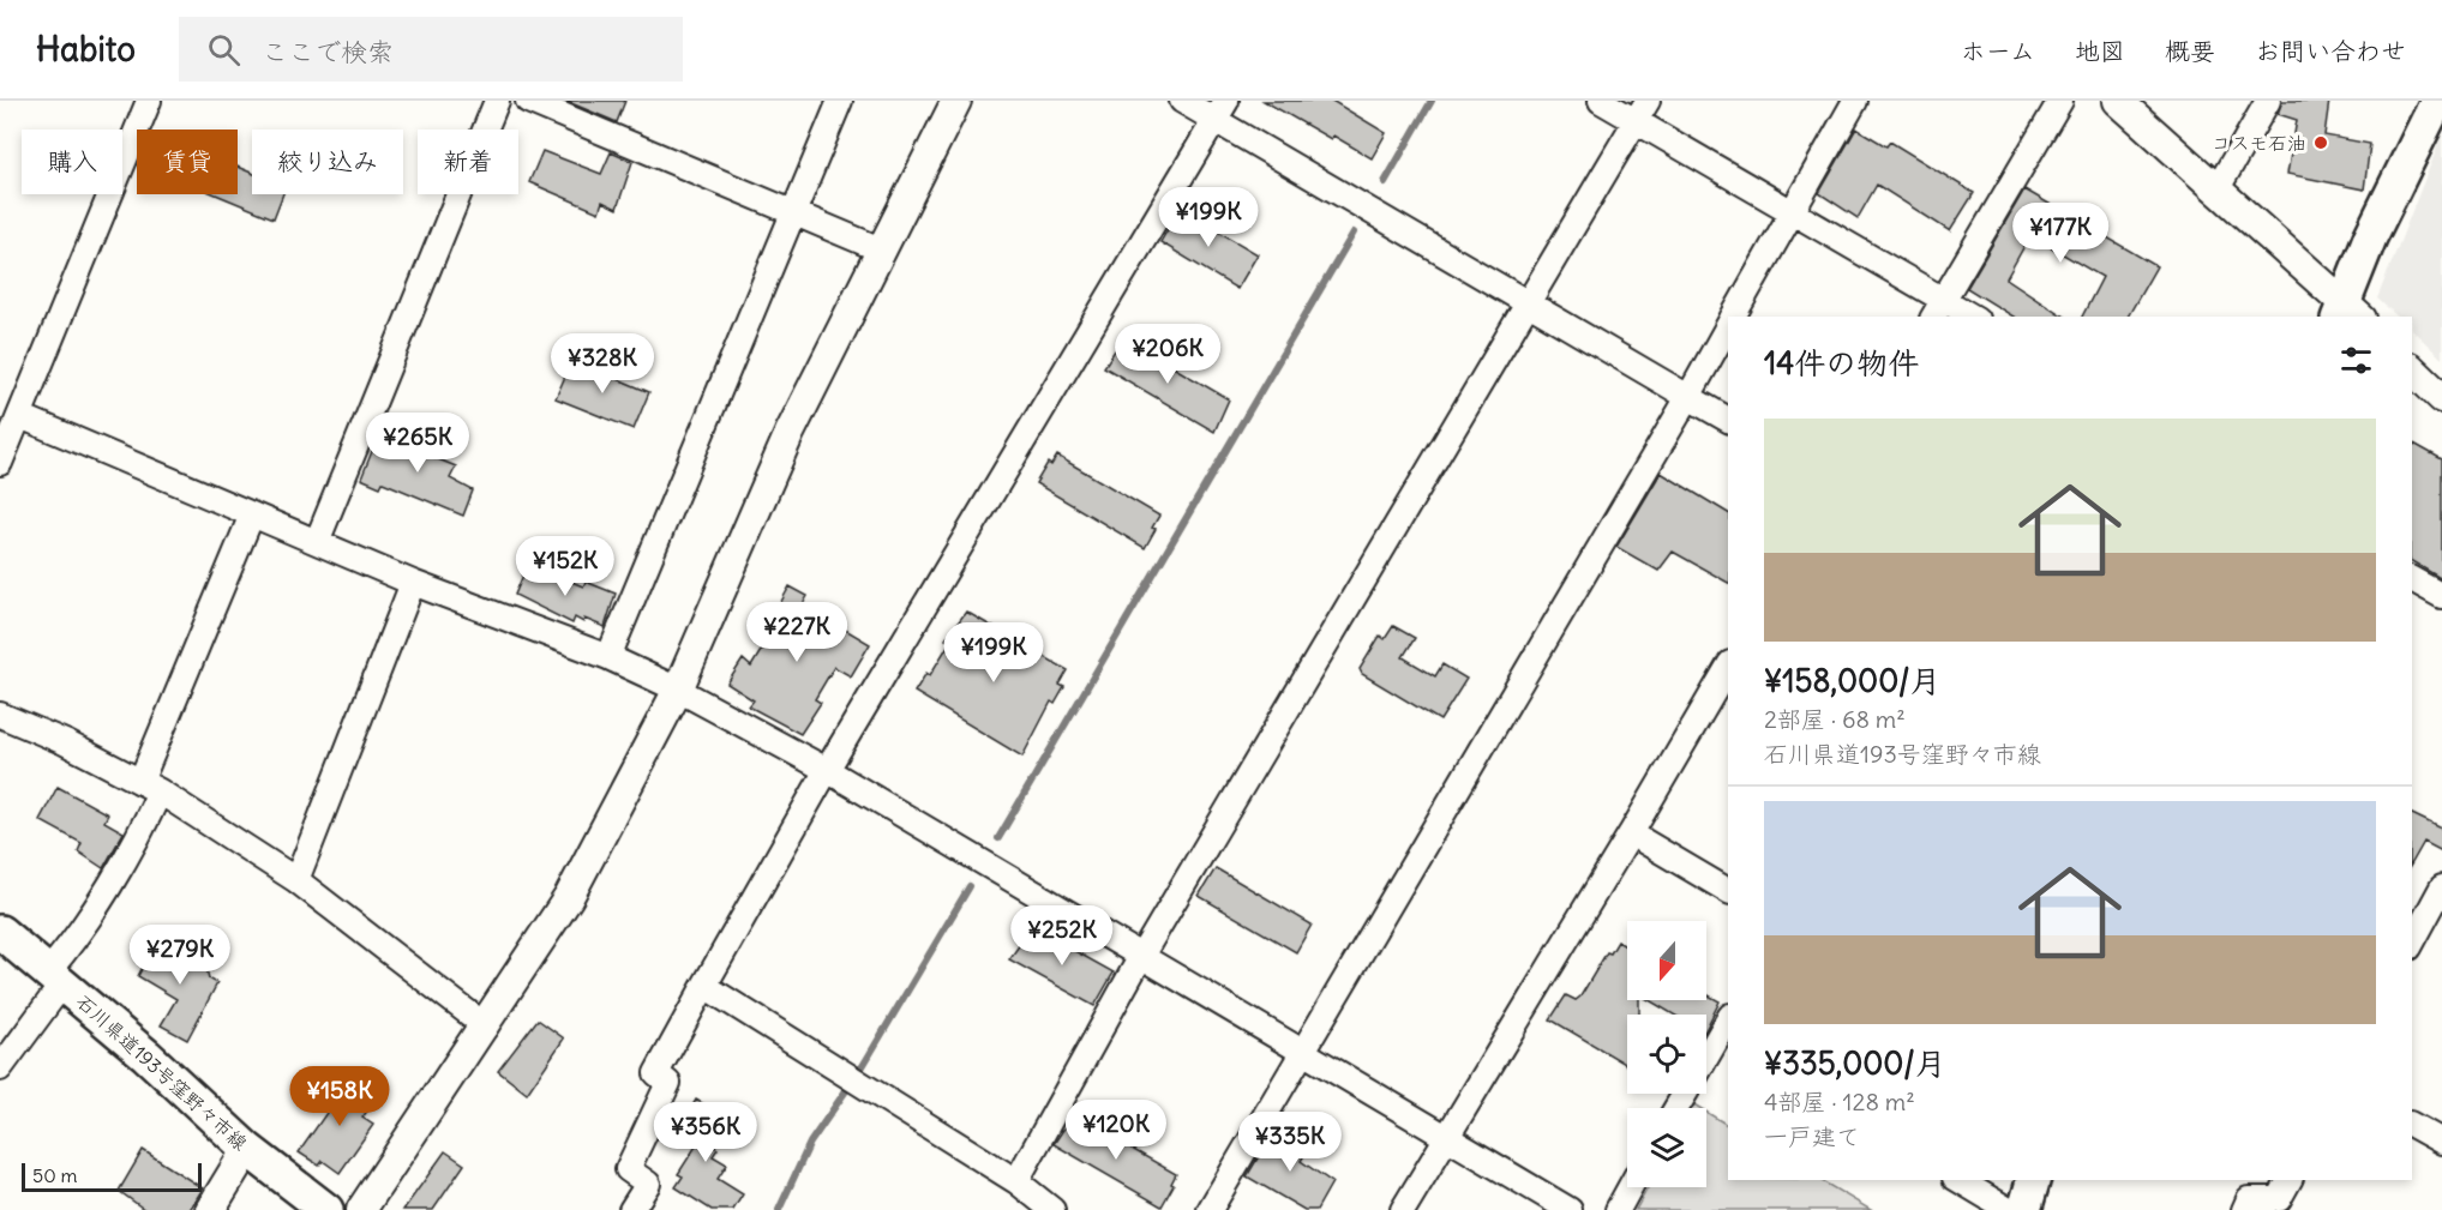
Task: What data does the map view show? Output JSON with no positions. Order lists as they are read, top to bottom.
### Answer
{
  "streets": {
    "main road": ["石川県道193号窪野々市線"]
  },
  "places": ["コスモ石油"],
  "scale_bar": "50 m",
  "north": "bottom",
  "page": {
    "header": "Habito",
    "search": "ここで検索",
    "nav": [
      "ホーム",
      "地図",
      "概要",
      "お問い合わせ"
    ],
    "chip": [
      "購入",
      "賃貸",
      "絞り込み",
      "新着"
    ],
    "price": [
      "¥199K",
      "¥177K",
      "¥206K",
      "¥328K",
      "¥265K",
      "¥152K",
      "¥227K",
      "¥199K",
      "¥252K",
      "¥279K",
      "¥158K",
      "¥120K",
      "¥356K",
      "¥335K"
    ],
    "heading": "14件の物件",
    "list": [
      {
        "name": "¥158,000/月",
        "note": "2部屋 · 68 m² · 石川県道193号窪野々市線"
      },
      {
        "name": "¥335,000/月",
        "note": "4部屋 · 128 m² · 一戸建て"
      }
    ],
    "scale": "50 m"
  }
}
